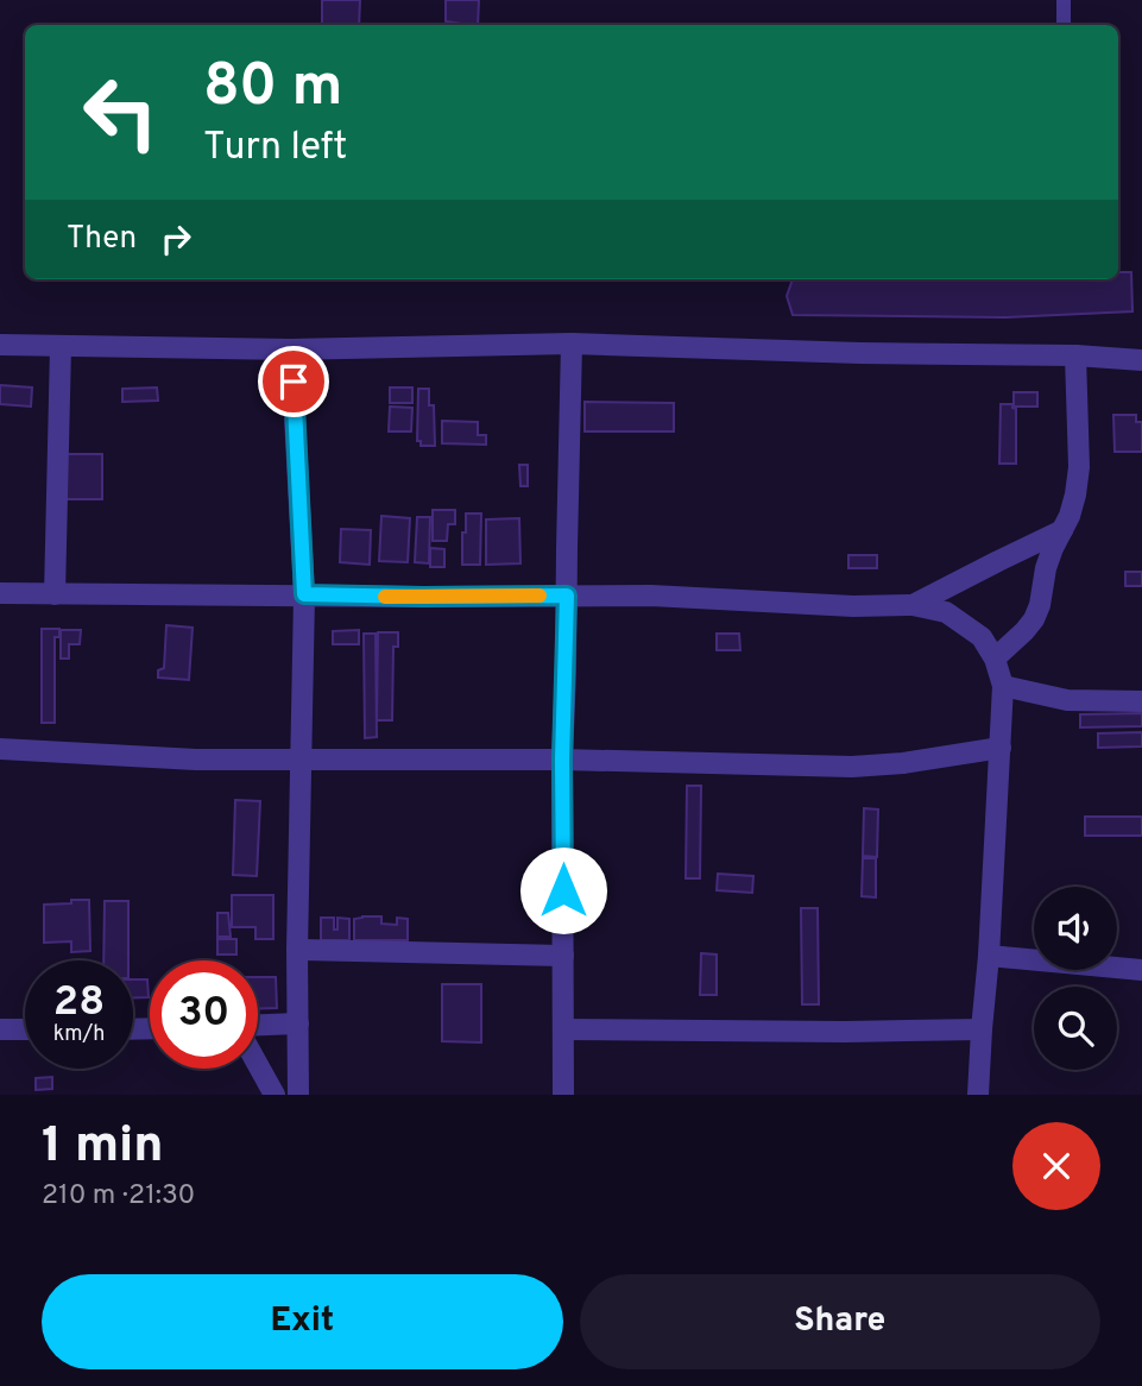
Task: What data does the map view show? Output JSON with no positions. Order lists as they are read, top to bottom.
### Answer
{
  "page": {
    "turn": ["80 m", "Turn left"],
    "then": "Then",
    "speed": "28 km/h",
    "limit": "30",
    "heading": ["1 min", "210 m · 21:30"],
    "buttons": ["Exit", "Share"]
  }
}
